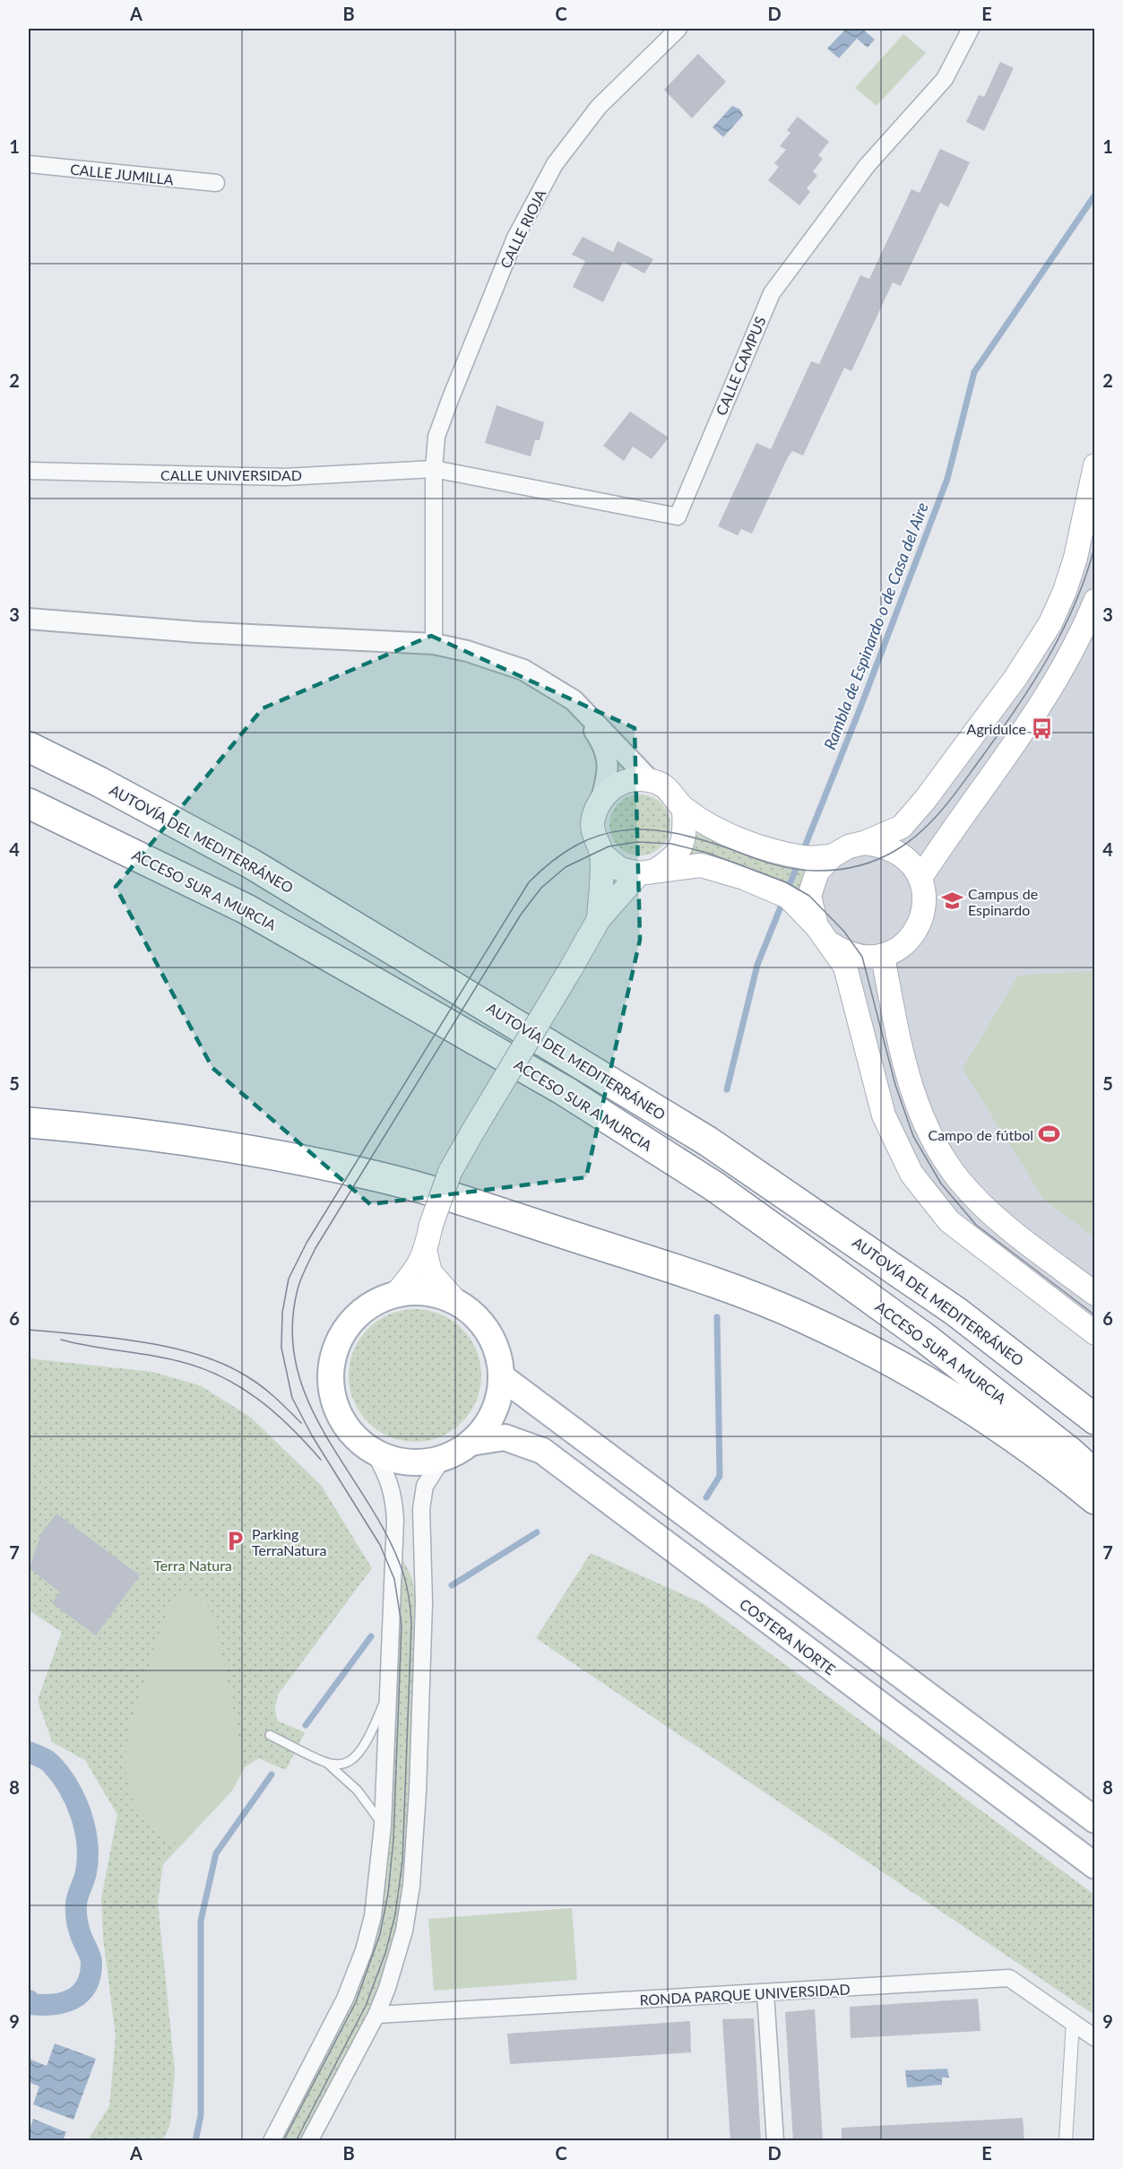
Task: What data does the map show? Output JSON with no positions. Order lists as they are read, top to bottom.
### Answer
{
  "streets": {
    "highway": ["AUTOVÍA DEL MEDITERRÁNEO", "ACCESO SUR A MURCIA"],
    "main road": ["COSTERA NORTE"],
    "street": [
      "CALLE JUMILLA",
      "CALLE RIOJA",
      "CALLE CAMPUS",
      "CALLE UNIVERSIDAD",
      "RONDA PARQUE UNIVERSIDAD"
    ]
  },
  "crossings": [
    ["CALLE RIOJA", "CALLE CAMPUS"],
    ["CALLE RIOJA", "CALLE UNIVERSIDAD"],
    ["CALLE CAMPUS", "CALLE UNIVERSIDAD"]
  ],
  "water": ["Rambla de Espinardo o de Casa del Aire"],
  "parks": ["Terra Natura"],
  "places": {
    "bus stop": ["Agridulce"],
    "school or university": ["Campus de Espinardo"],
    "sports": ["Campo de fútbol"],
    "parking": ["Parking TerraNatura"]
  },
  "grid": {
    "columns": [
      "A",
      "B",
      "C",
      "D",
      "E"
    ],
    "rows": [
      "1",
      "2",
      "3",
      "4",
      "5",
      "6",
      "7",
      "8",
      "9"
    ]
  }
}
